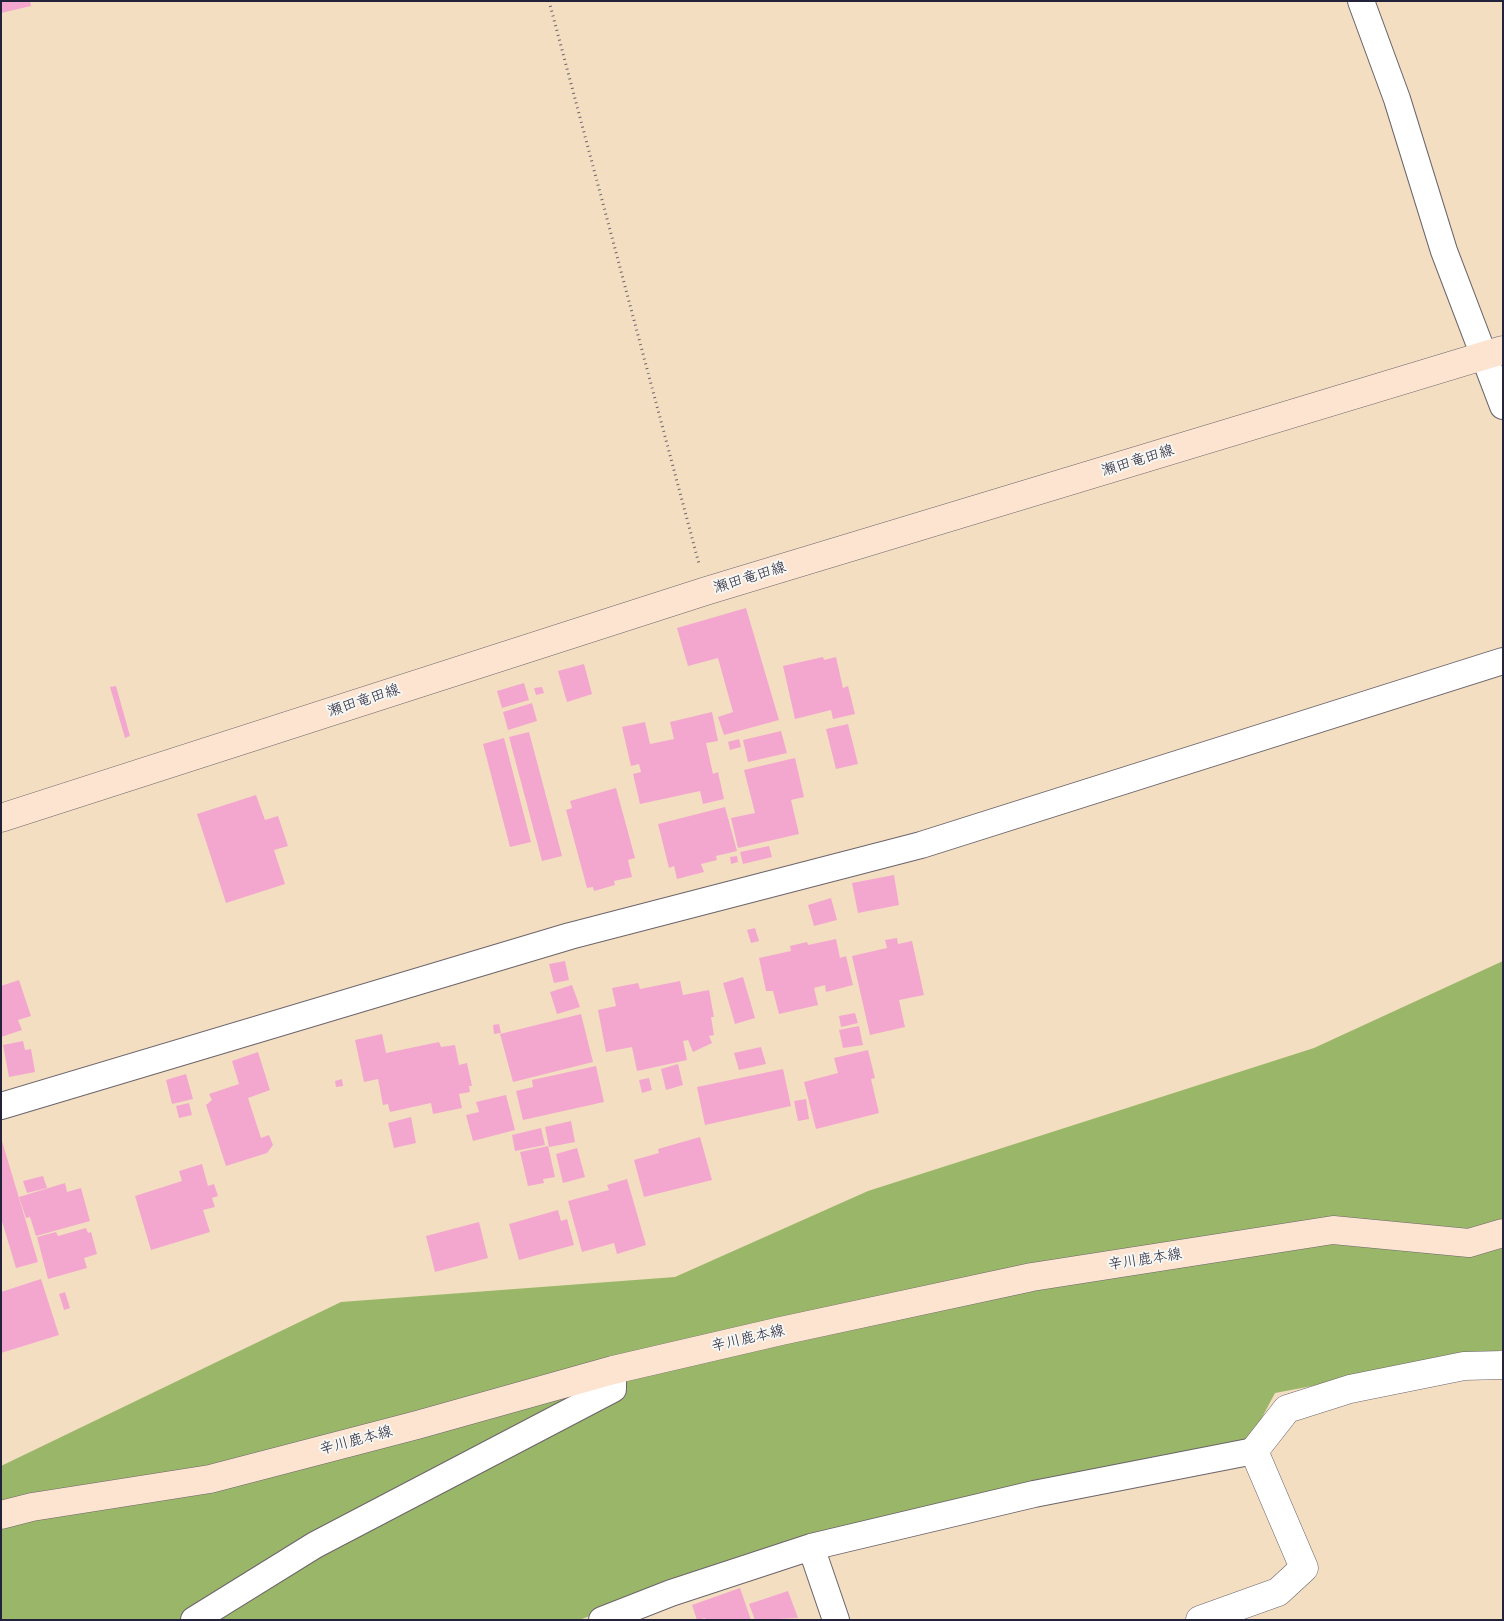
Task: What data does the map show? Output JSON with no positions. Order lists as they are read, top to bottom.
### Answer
{
  "streets": {
    "main road": ["瀬田竜田線", "辛川鹿本線"]
  }
}
